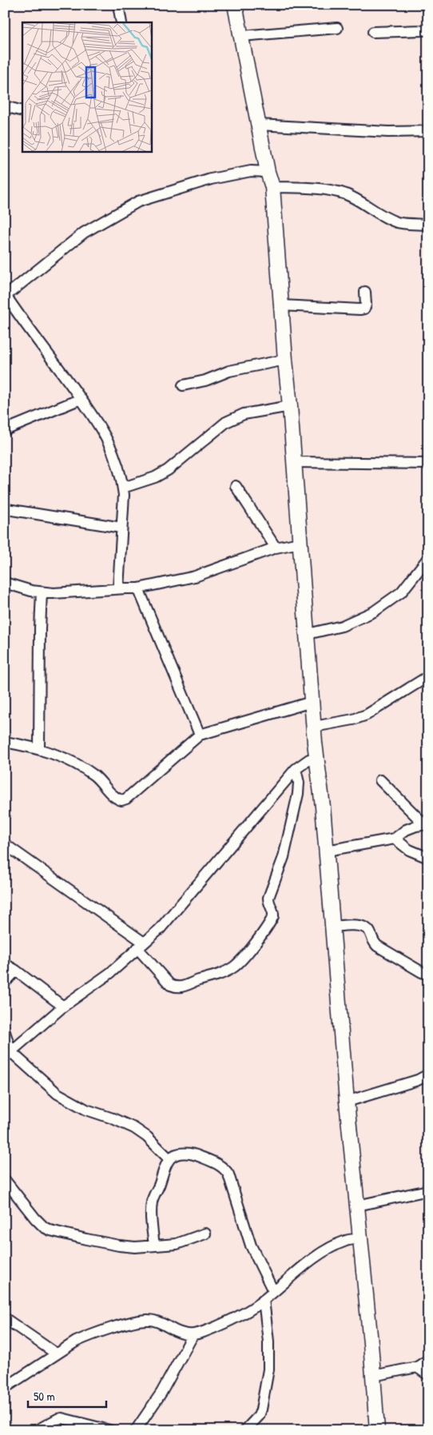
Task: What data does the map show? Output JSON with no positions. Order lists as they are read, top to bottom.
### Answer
{
  "scale_bar": "50 m"
}
